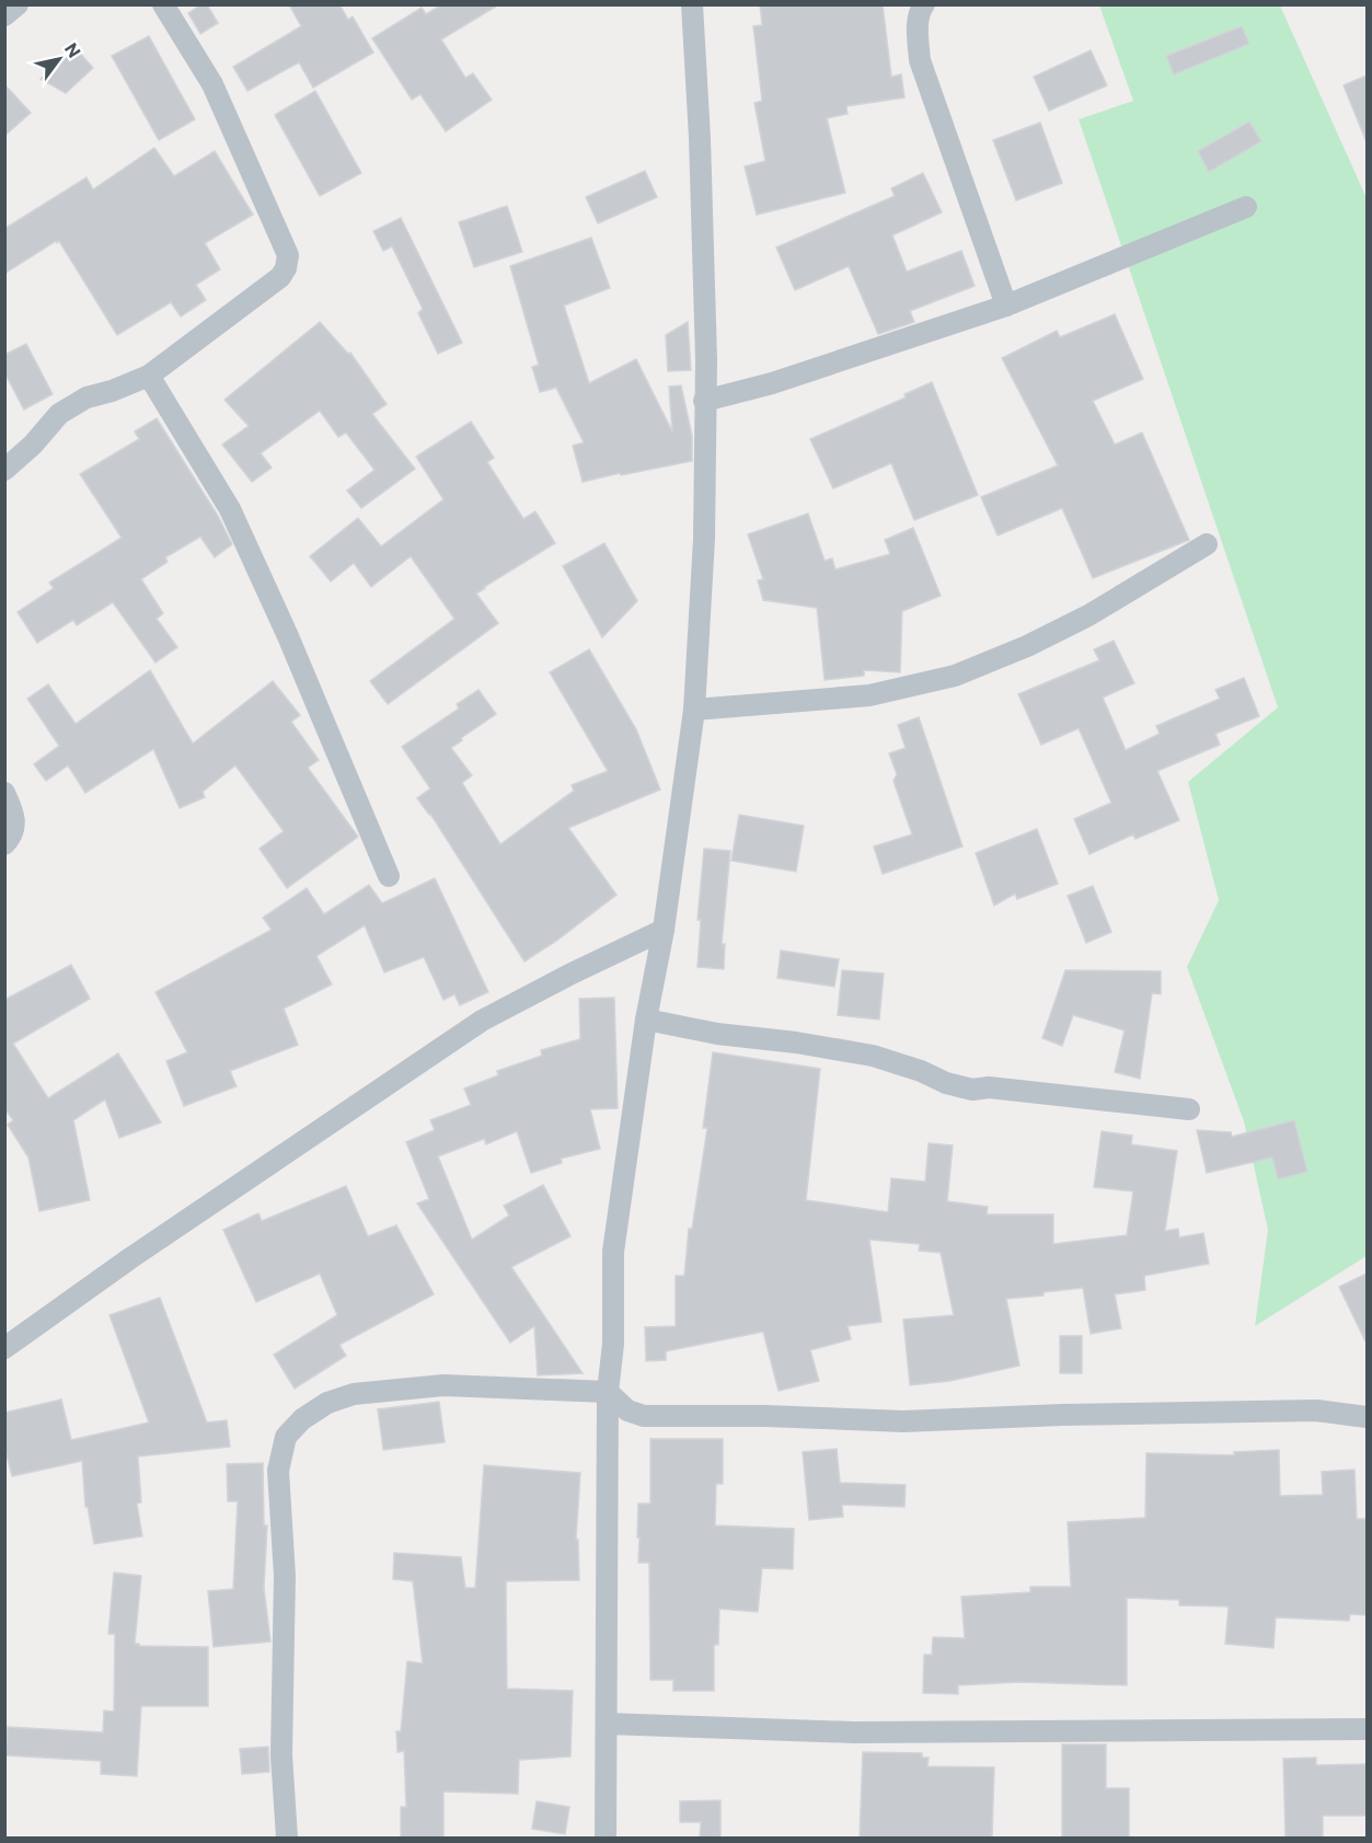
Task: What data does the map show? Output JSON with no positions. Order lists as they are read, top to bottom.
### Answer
{
  "north": "top right"
}
